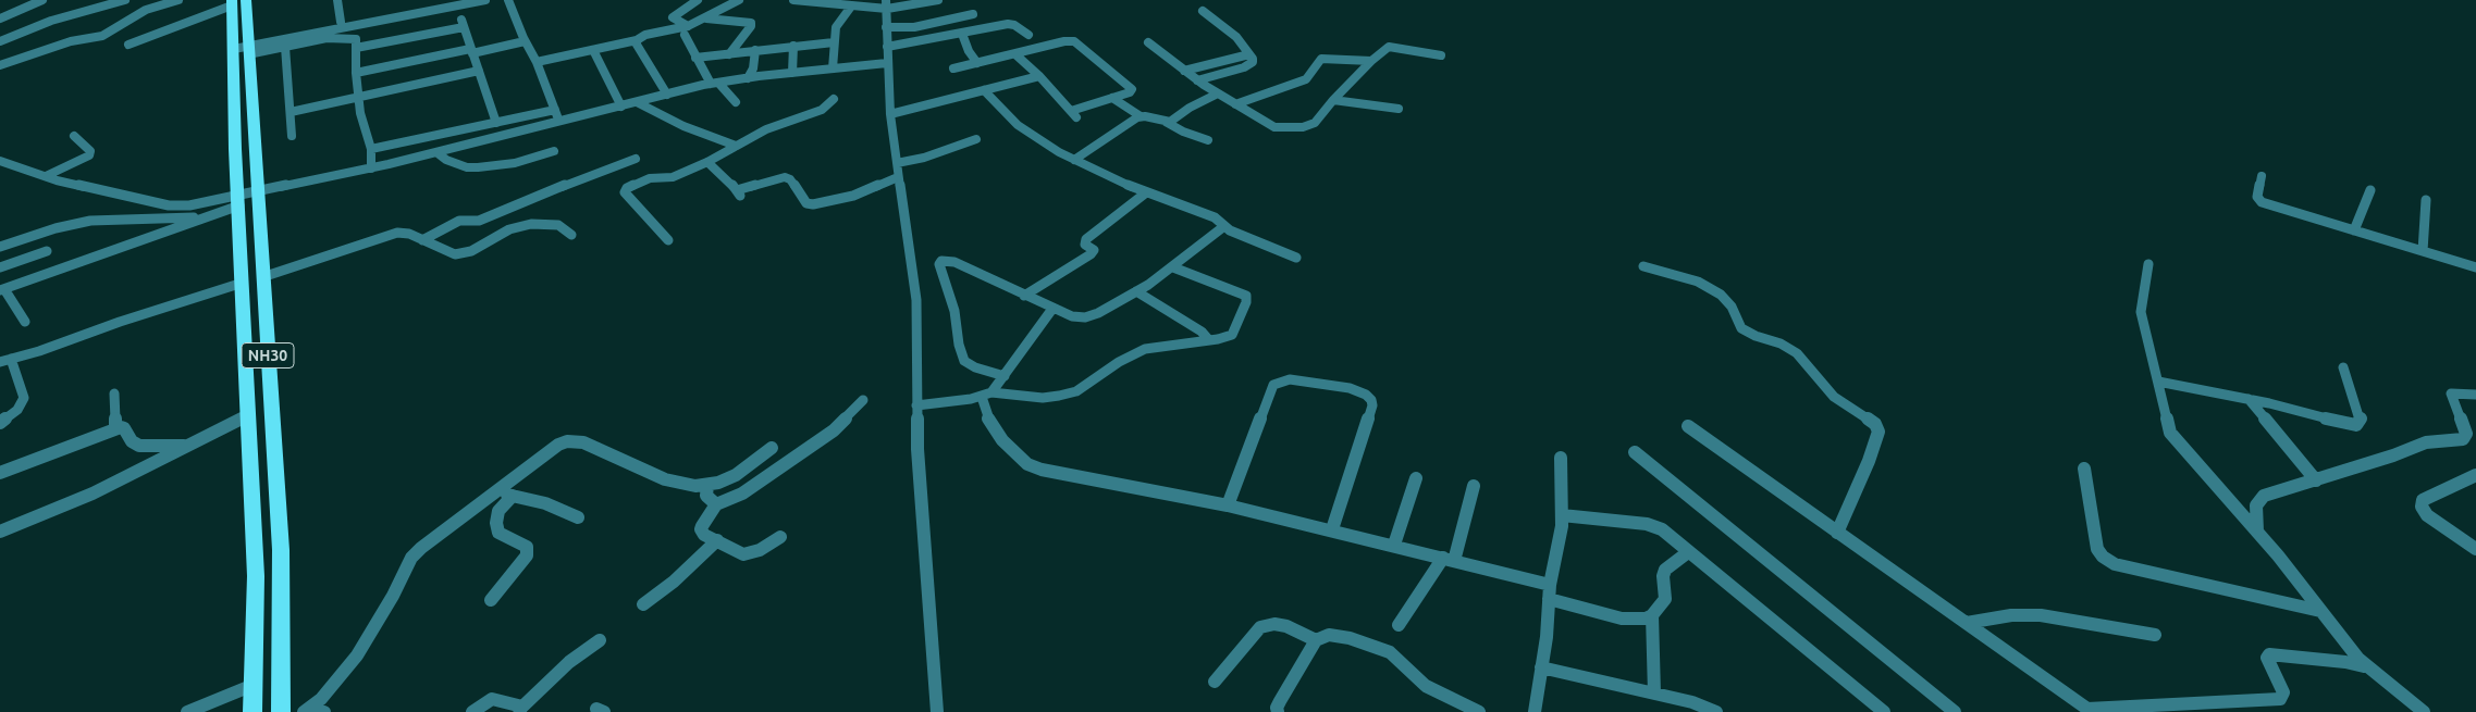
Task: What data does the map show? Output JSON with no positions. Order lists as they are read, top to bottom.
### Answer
{
  "streets": {
    "highway": ["NH30"]
  }
}
